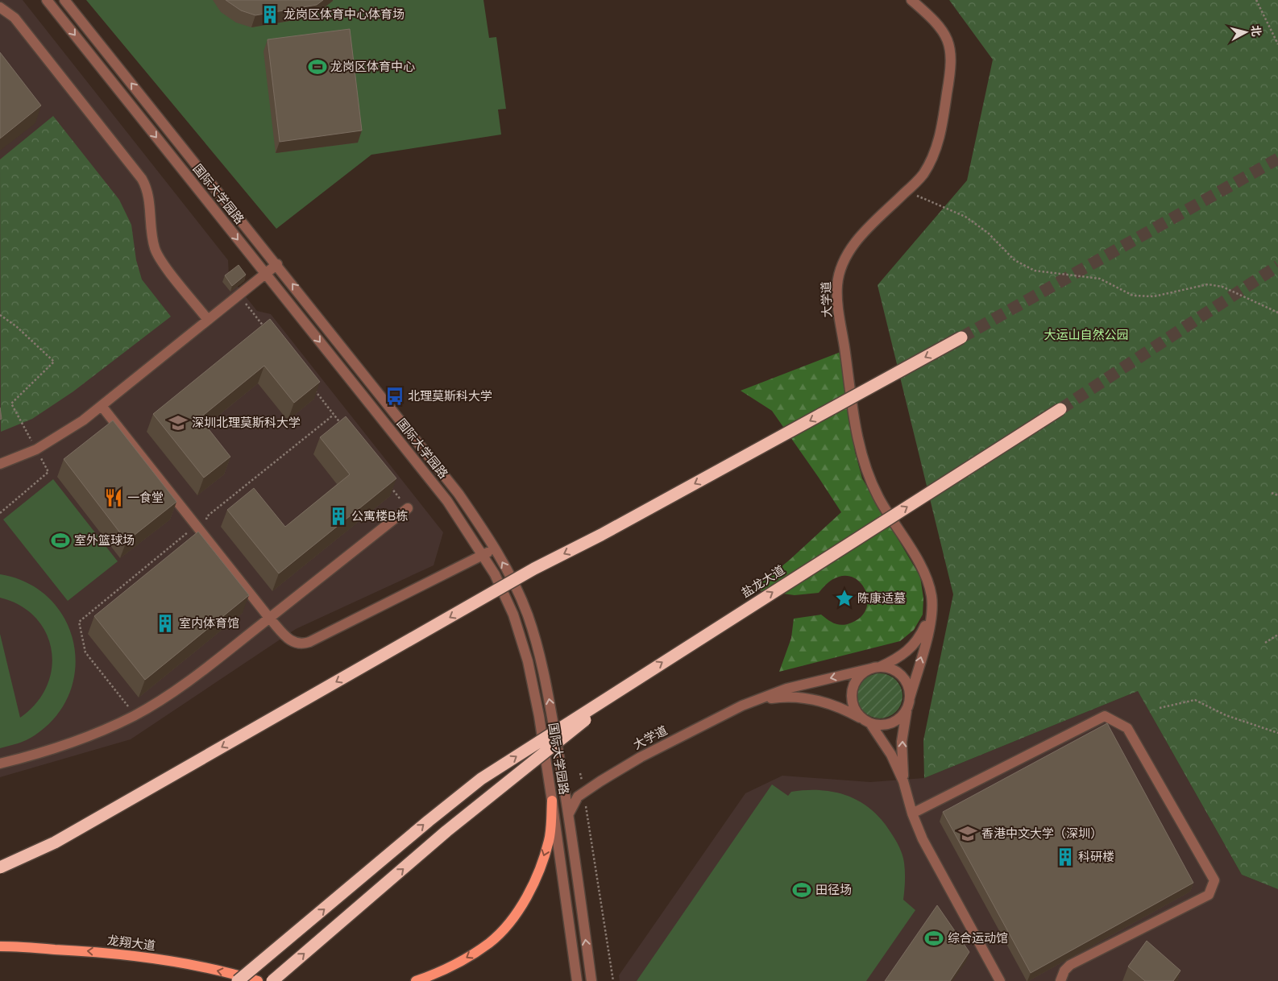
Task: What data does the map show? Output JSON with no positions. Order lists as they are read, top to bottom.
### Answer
{
  "streets": {
    "highway": ["盐龙大道"],
    "main road": ["龙翔大道"],
    "street": ["国际大学园路", "大学道"]
  },
  "crossings": [
    ["国际大学园路", "大学道"]
  ],
  "one_way": ["龙翔大道"],
  "parks": ["大运山自然公园"],
  "places": {
    "building": [
      "龙岗区体育中心体育场",
      "公寓楼B栋",
      "室内体育馆",
      "科研楼"
    ],
    "sports": [
      "龙岗区体育中心",
      "室外篮球场",
      "田径场",
      "综合运动馆"
    ],
    "bus stop": ["北理莫斯科大学"],
    "school or university": ["深圳北理莫斯科大学", "香港中文大学（深圳）"],
    "restaurant": ["一食堂"],
    "place": ["陈康适墓"]
  },
  "north": "right"
}
